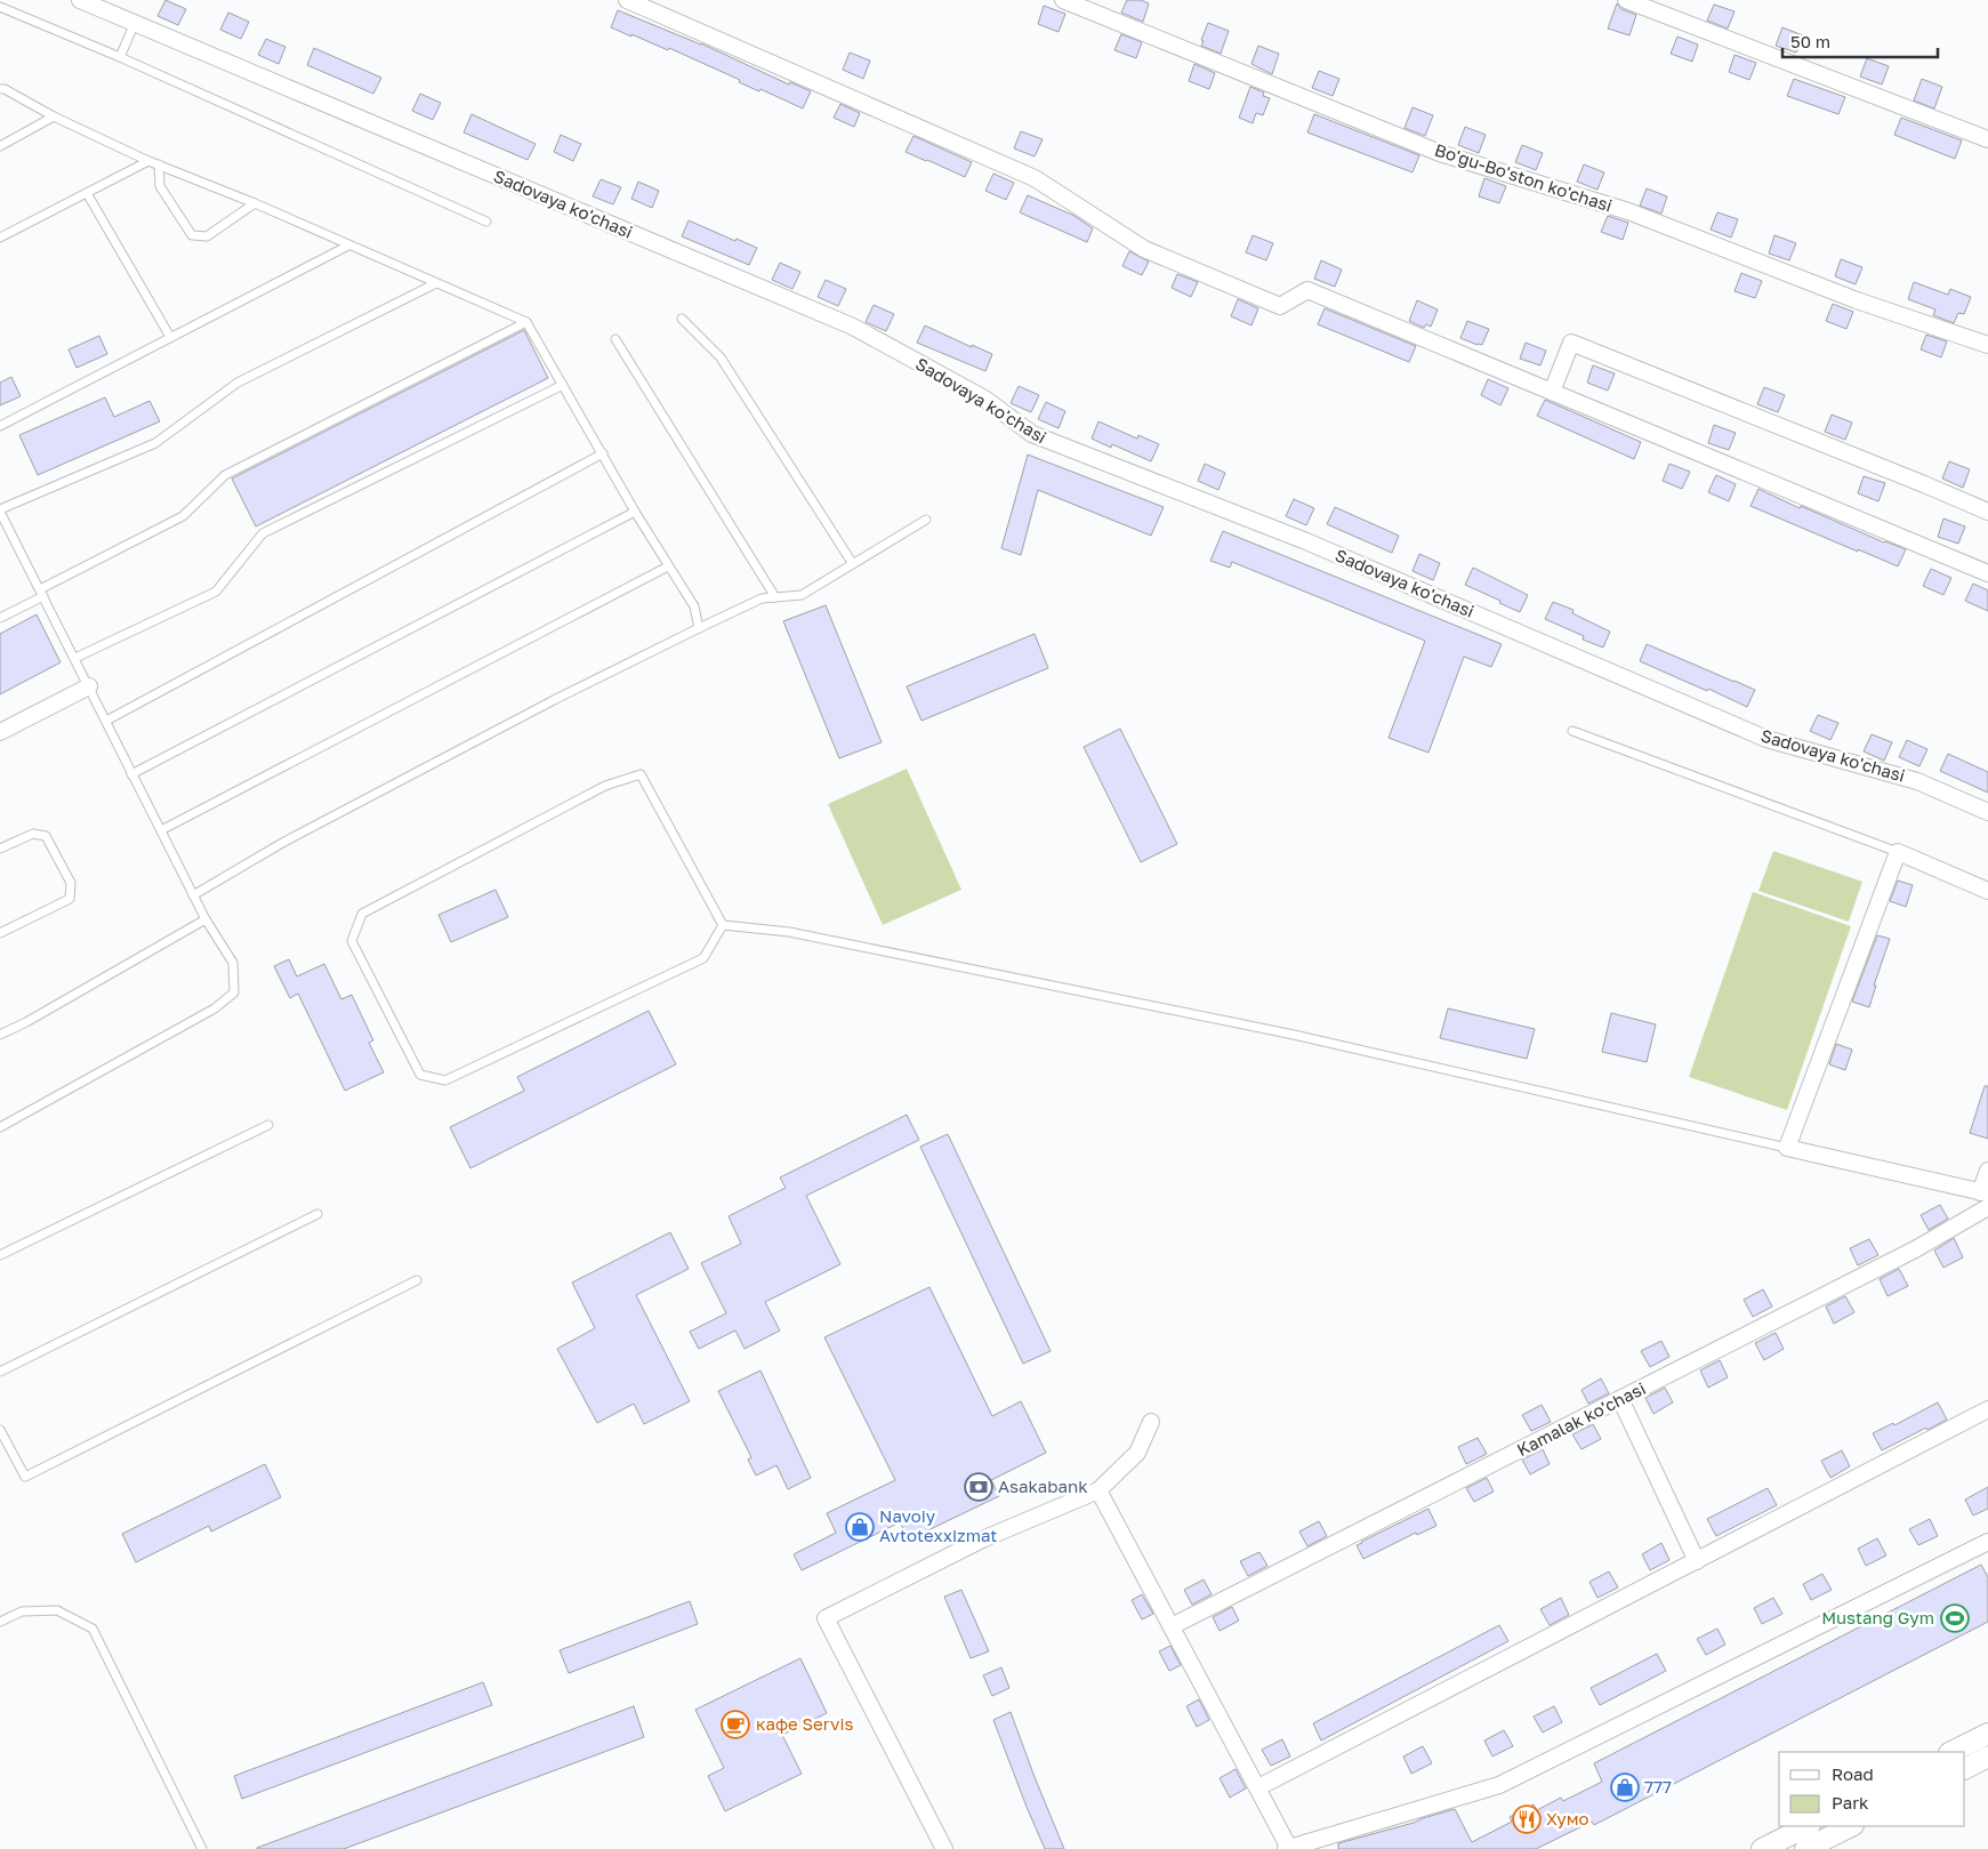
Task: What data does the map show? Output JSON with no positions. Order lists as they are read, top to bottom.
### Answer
{
  "streets": {
    "street": ["Bo'gu-Bo'ston ko'chasi", "Sadovaya ko'chasi", "Kamalak ko'chasi"]
  },
  "places": {
    "bank": ["Asakabank"],
    "shop": ["Navoiy Avtotexxizmat", "777"],
    "sports": ["Mustang Gym"],
    "cafe": ["кафе Servis"],
    "restaurant": ["Хумо"]
  },
  "legend": ["Road", "Park"],
  "scale_bar": "50 m"
}
